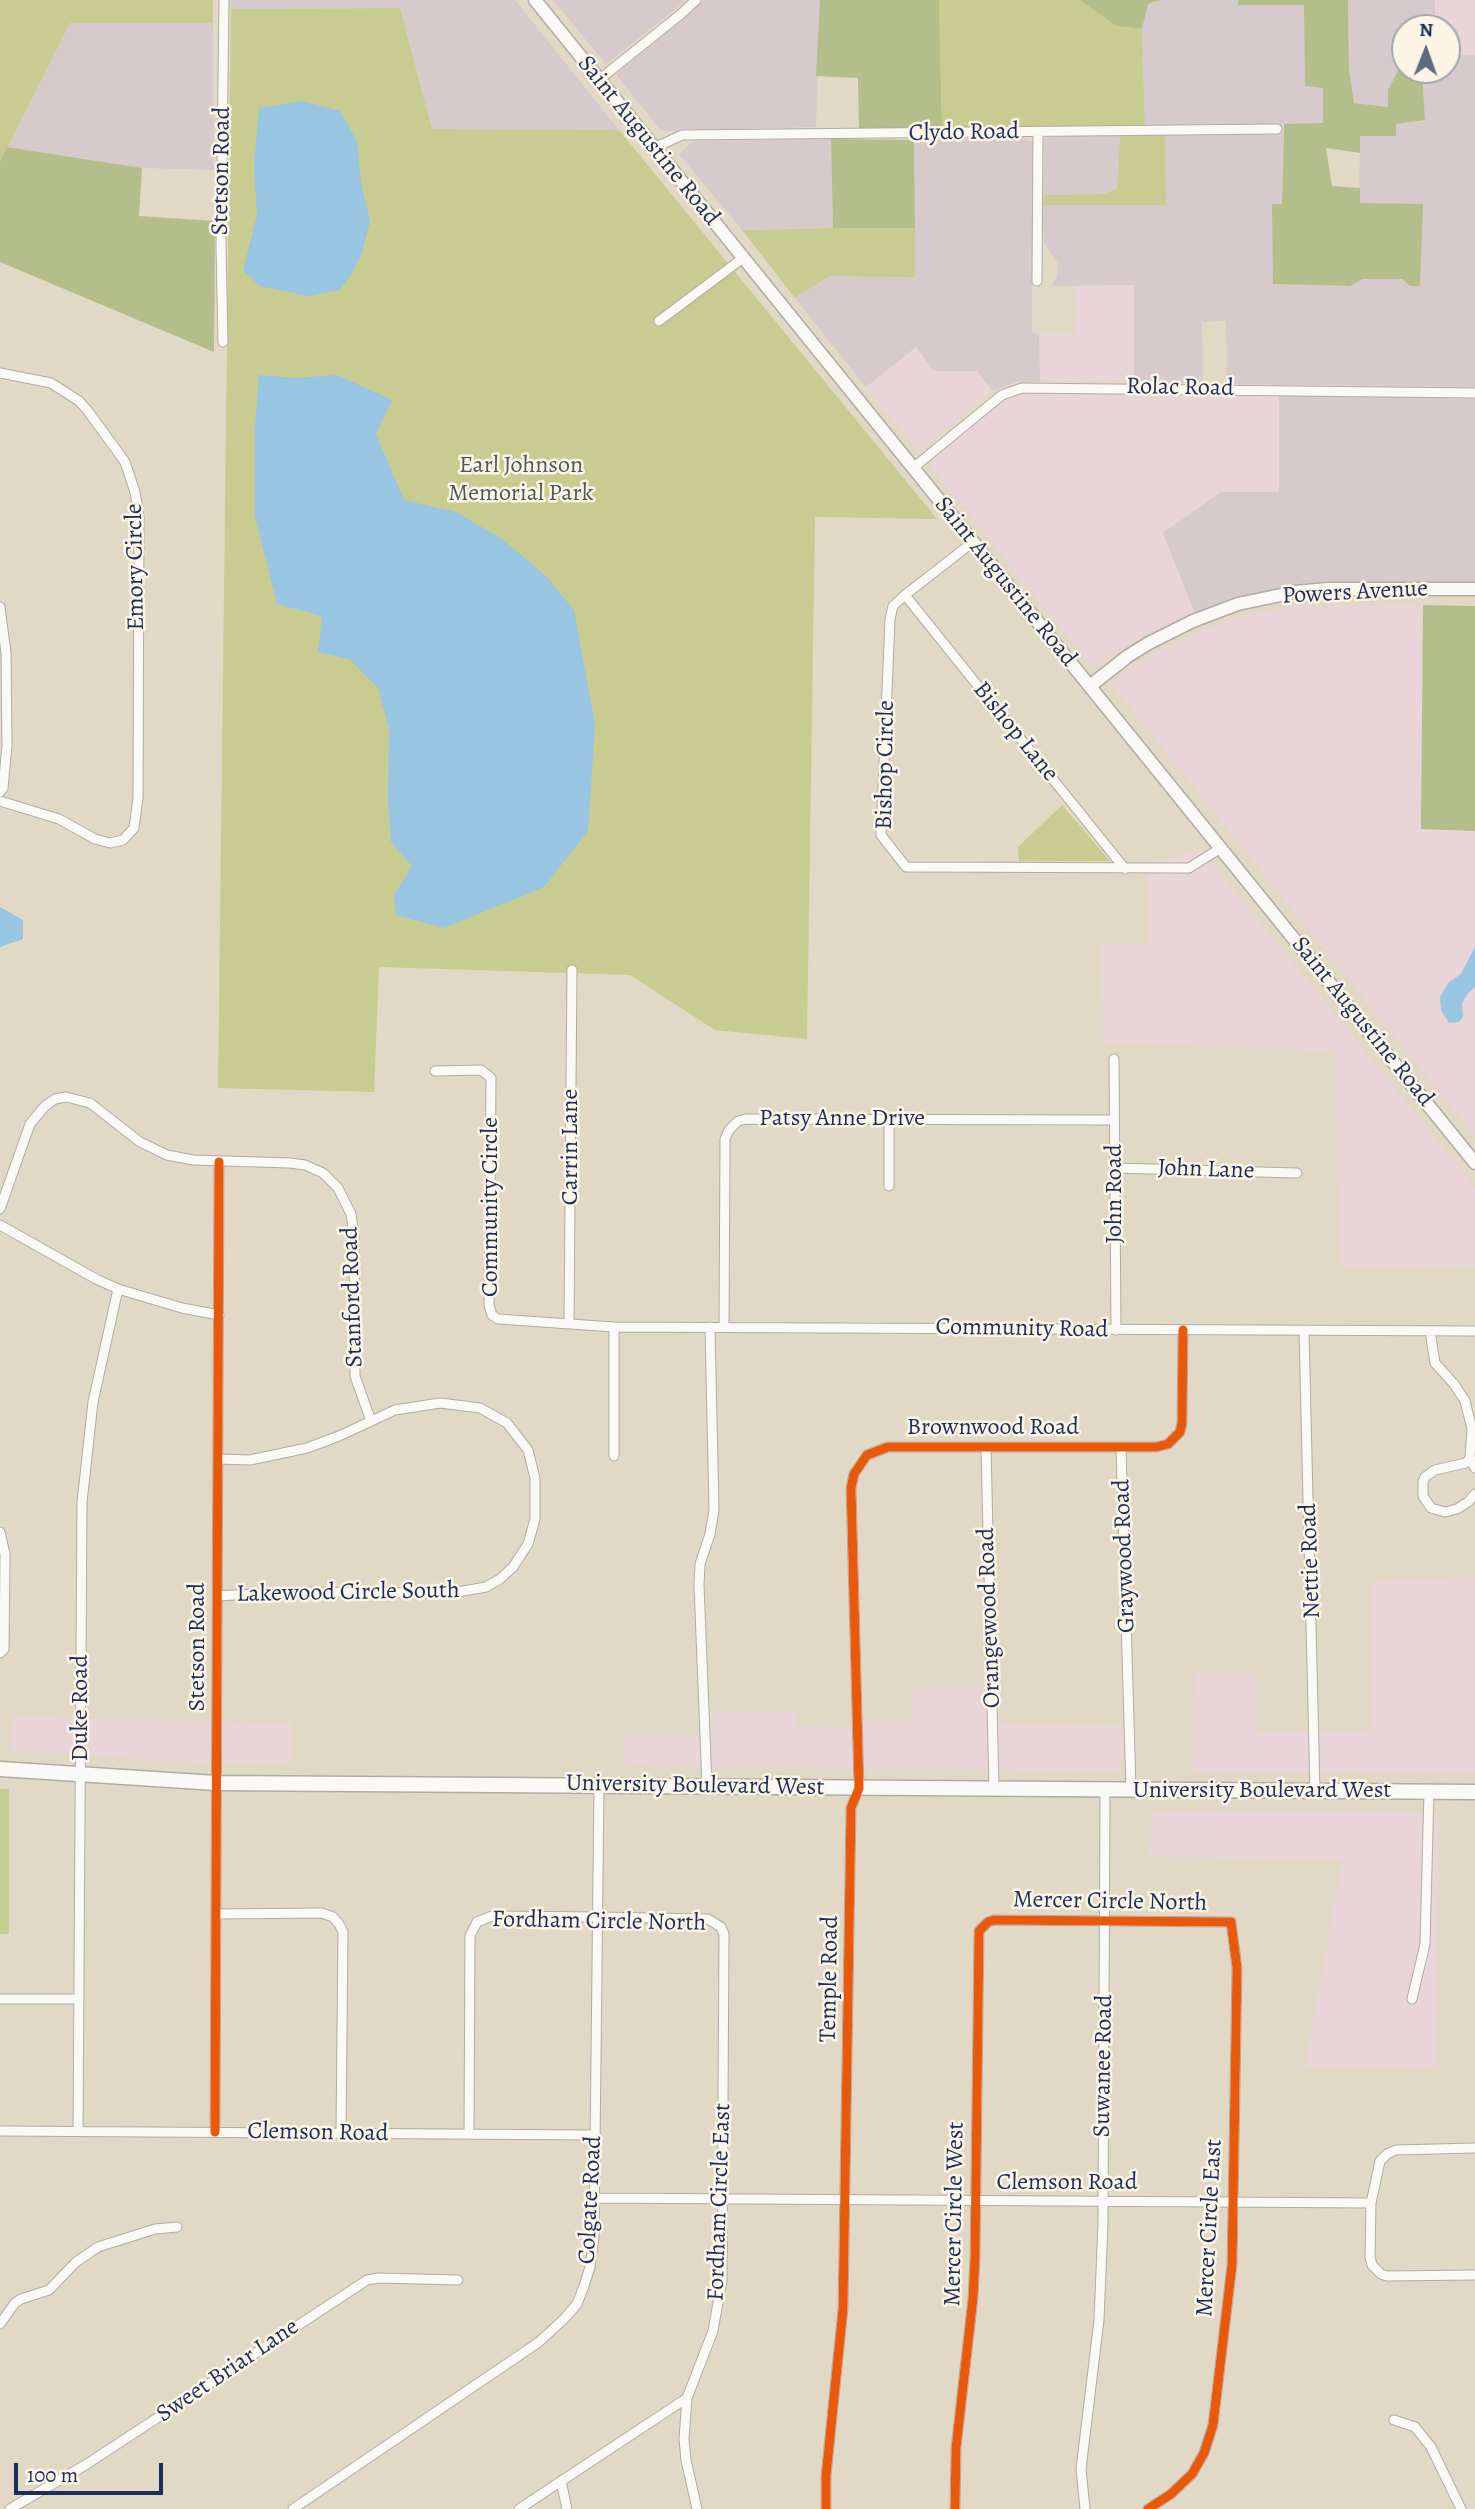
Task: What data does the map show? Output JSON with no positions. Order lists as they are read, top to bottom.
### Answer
{
  "streets": {
    "main road": ["Saint Augustine Road", "Powers Avenue", "University Boulevard West"],
    "street": [
      "Clydo Road",
      "Stetson Road",
      "Rolac Road",
      "Emory Circle",
      "Bishop Lane",
      "Bishop Circle",
      "Patsy Anne Drive",
      "Carrin Lane",
      "John Lane",
      "John Road",
      "Community Circle",
      "Stanford Road",
      "Community Road",
      "Brownwood Road",
      "Graywood Road",
      "Nettie Road",
      "Lakewood Circle South",
      "Orangewood Road",
      "Duke Road",
      "Mercer Circle North",
      "Fordham Circle North",
      "Temple Road",
      "Suwanee Road",
      "Clemson Road",
      "Colgate Road",
      "Fordham Circle East",
      "Mercer Circle West",
      "Mercer Circle East",
      "Sweet Briar Lane"
    ]
  },
  "crossings": [
    ["Clydo Road", "Saint Augustine Road"],
    ["Saint Augustine Road", "Rolac Road"],
    ["Saint Augustine Road", "Powers Avenue"],
    ["Saint Augustine Road", "Bishop Circle"],
    ["Stetson Road", "Stanford Road"],
    ["Stetson Road", "Lakewood Circle South"],
    ["Stetson Road", "University Boulevard West"],
    ["Stetson Road", "Clemson Road"],
    ["Bishop Lane", "Bishop Circle"],
    ["Patsy Anne Drive", "John Road"],
    ["Patsy Anne Drive", "Community Road"],
    ["Carrin Lane", "Community Circle"],
    ["Carrin Lane", "Community Road"],
    ["John Lane", "John Road"],
    ["John Road", "Community Road"],
    ["Community Circle", "Community Road"],
    ["Stanford Road", "Lakewood Circle South"],
    ["Community Road", "Graywood Road"],
    ["Community Road", "Nettie Road"],
    ["Brownwood Road", "Graywood Road"],
    ["Brownwood Road", "Orangewood Road"],
    ["Brownwood Road", "Temple Road"],
    ["Graywood Road", "University Boulevard West"],
    ["Nettie Road", "University Boulevard West"],
    ["Orangewood Road", "University Boulevard West"],
    ["Duke Road", "University Boulevard West"],
    ["Duke Road", "Clemson Road"],
    ["University Boulevard West", "Temple Road"],
    ["University Boulevard West", "Suwanee Road"],
    ["University Boulevard West", "Colgate Road"],
    ["Mercer Circle North", "Suwanee Road"],
    ["Mercer Circle North", "Mercer Circle West"],
    ["Mercer Circle North", "Mercer Circle East"],
    ["Fordham Circle North", "Clemson Road"],
    ["Fordham Circle North", "Colgate Road"],
    ["Fordham Circle North", "Fordham Circle East"],
    ["Temple Road", "Clemson Road"],
    ["Suwanee Road", "Clemson Road"],
    ["Clemson Road", "Colgate Road"],
    ["Clemson Road", "Fordham Circle East"],
    ["Clemson Road", "Mercer Circle West"],
    ["Clemson Road", "Mercer Circle East"]
  ],
  "parks": ["Earl Johnson Memorial Park"],
  "scale_bar": "100 m",
  "north": "top"
}
